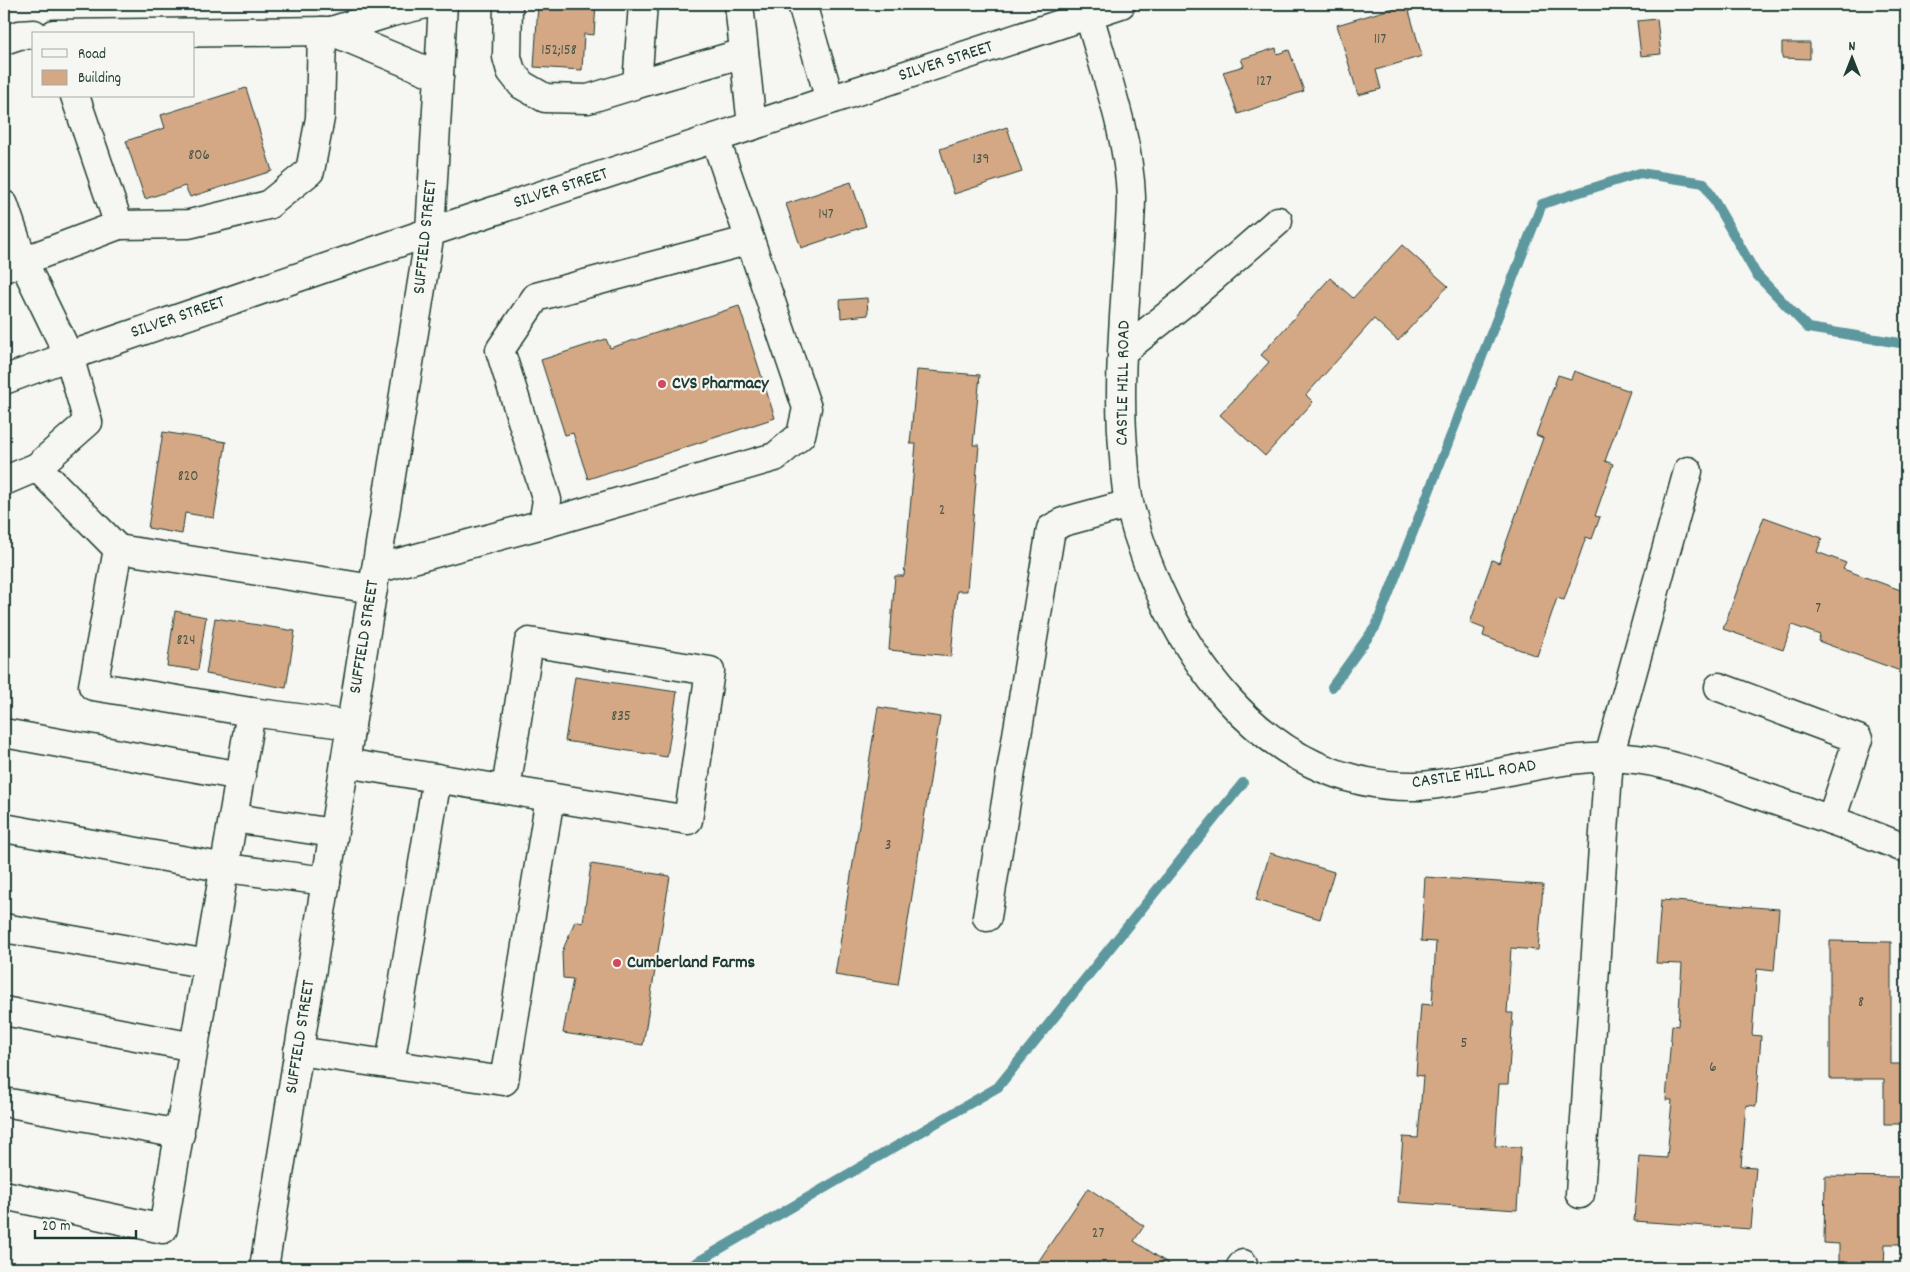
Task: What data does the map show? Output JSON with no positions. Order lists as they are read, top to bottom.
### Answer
{
  "streets": {
    "street": ["SILVER STREET", "SUFFIELD STREET", "CASTLE HILL ROAD"]
  },
  "crossings": [
    ["SILVER STREET", "SUFFIELD STREET"],
    ["SILVER STREET", "CASTLE HILL ROAD"]
  ],
  "places": ["CVS Pharmacy", "Cumberland Farms"],
  "house_numbers": [
    "117",
    "152;158",
    "127",
    "806",
    "139",
    "147",
    "820",
    "2",
    "7",
    "824",
    "835",
    "3",
    "8",
    "5",
    "6",
    "27"
  ],
  "legend": ["Road", "Building"],
  "scale_bar": "20 m",
  "north": "top"
}
